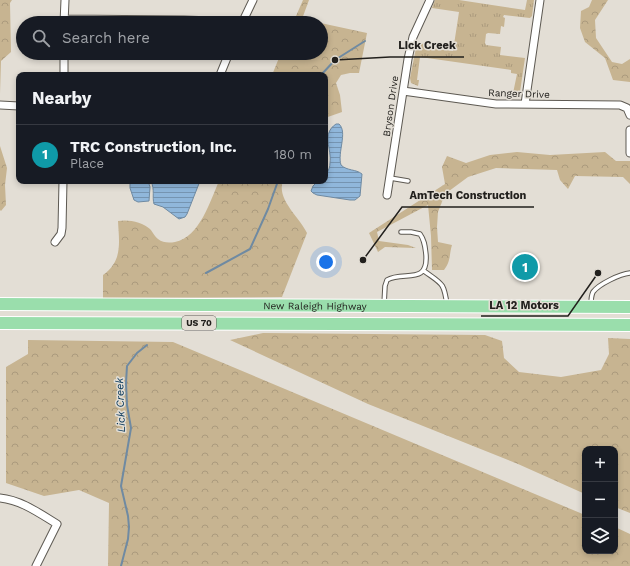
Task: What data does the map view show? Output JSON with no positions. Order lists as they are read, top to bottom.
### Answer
{
  "streets": {
    "highway": ["New Raleigh Highway", "US 70"],
    "street": ["Ranger Drive", "Bryson Drive"]
  },
  "crossings": [
    ["Ranger Drive", "Bryson Drive"]
  ],
  "water": ["Lick Creek"],
  "places": ["Lick Creek", "AmTech Construction", "LA 12 Motors"],
  "page": {
    "search": "Search here",
    "heading": "Nearby",
    "list": [
      {
        "mark": "1",
        "name": "TRC Construction, Inc.",
        "note": "Place",
        "value": "180 m"
      }
    ],
    "pins": "1",
    "map_buttons": ["+", "−"]
  }
}
